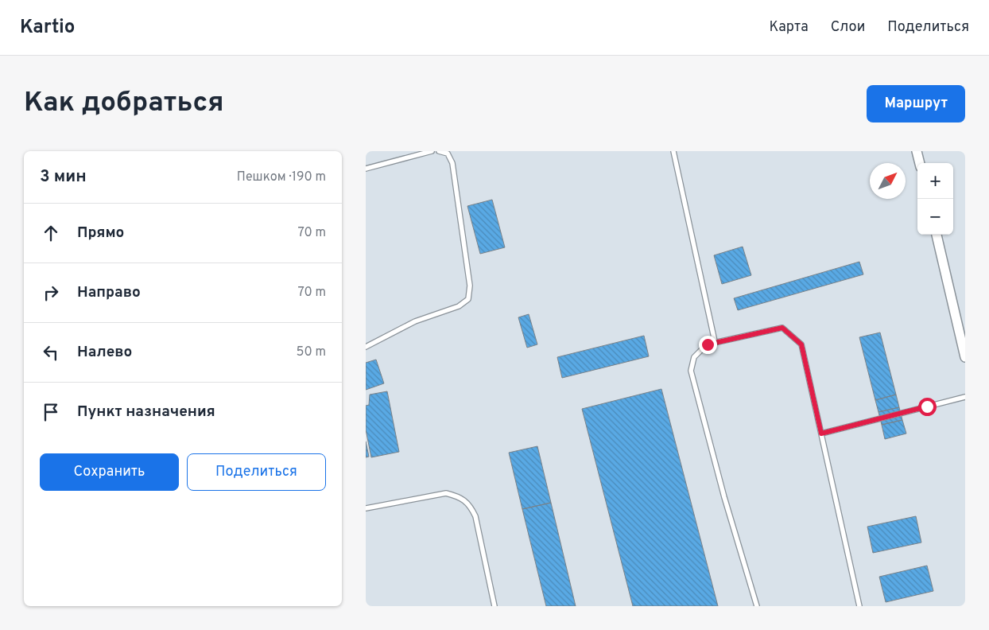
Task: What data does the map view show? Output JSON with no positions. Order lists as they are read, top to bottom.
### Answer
{
  "north": "top right",
  "page": {
    "header": "Kartio",
    "nav": ["Карта", "Слои", "Поделиться"],
    "buttons": [
      "Маршрут",
      ["Сохранить", "Поделиться"]
    ],
    "title": "Как добраться",
    "heading": ["3 мин", "Пешком · 190 m"],
    "map_buttons": ["+", "−"],
    "list": [
      ["Прямо", "70 m"],
      ["Направо", "70 m"],
      ["Налево", "50 m"],
      "Пункт назначения"
    ]
  }
}
